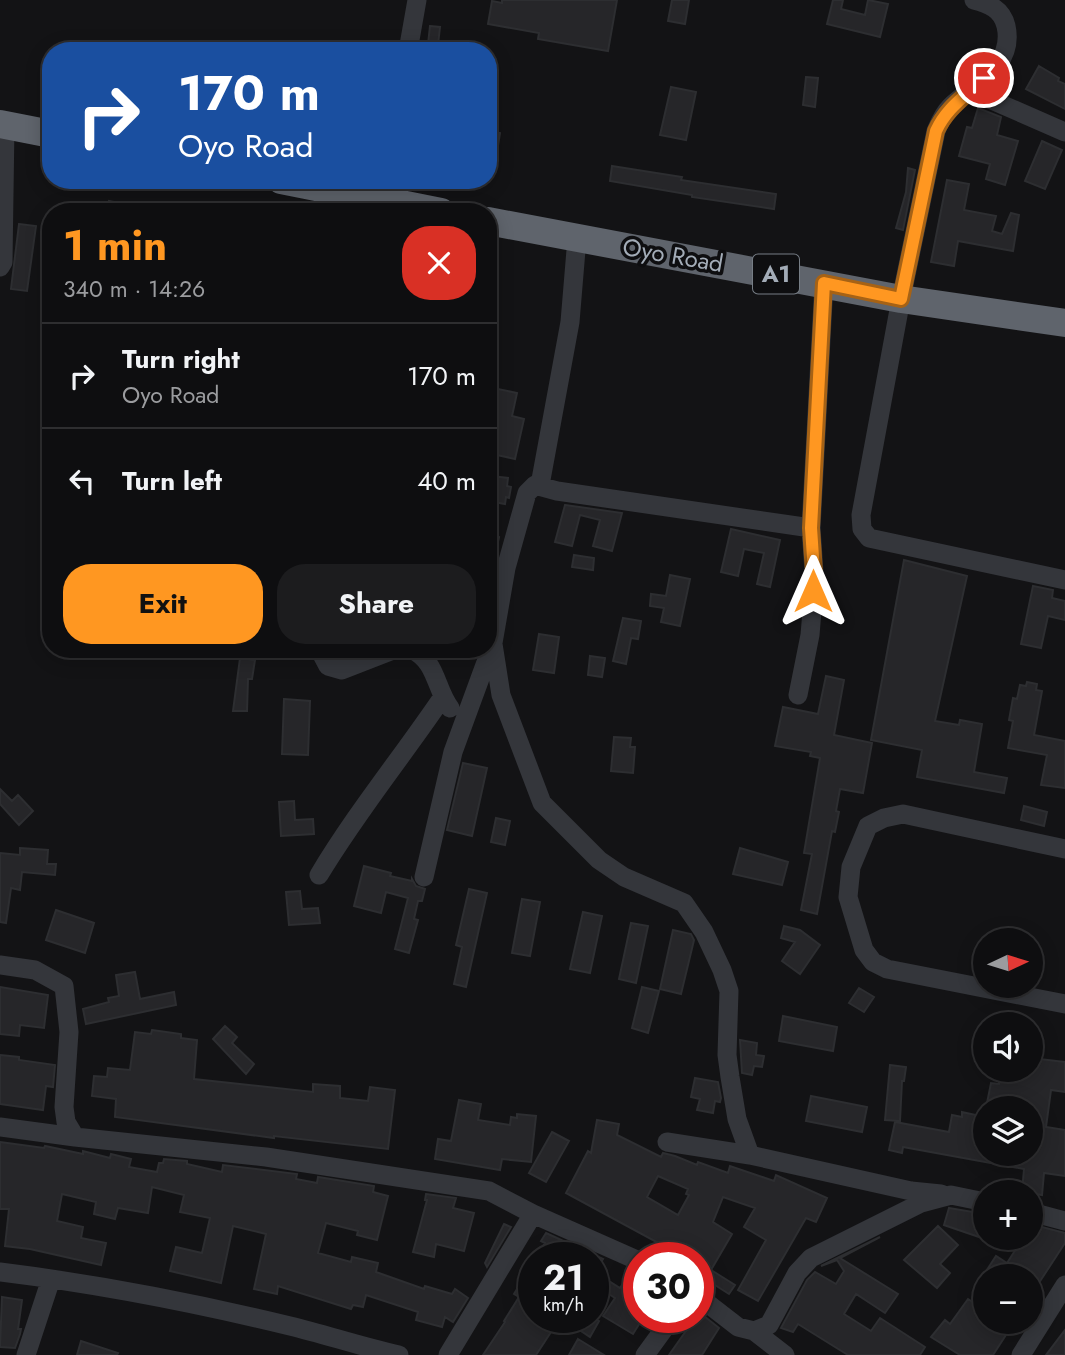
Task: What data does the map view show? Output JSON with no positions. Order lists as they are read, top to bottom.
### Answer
{
  "streets": {
    "highway": ["Oyo Road", "A1"]
  },
  "north": "right",
  "page": {
    "turn": ["170 m", "Oyo Road"],
    "heading": ["1 min", "340 m · 14:26"],
    "list": [
      {
        "name": "Turn right",
        "note": "Oyo Road",
        "value": "170 m"
      },
      {
        "name": "Turn left",
        "value": "40 m"
      }
    ],
    "buttons": ["Exit", "Share"],
    "map_buttons": ["+", "−"],
    "speed": "21 km/h",
    "limit": "30"
  }
}
